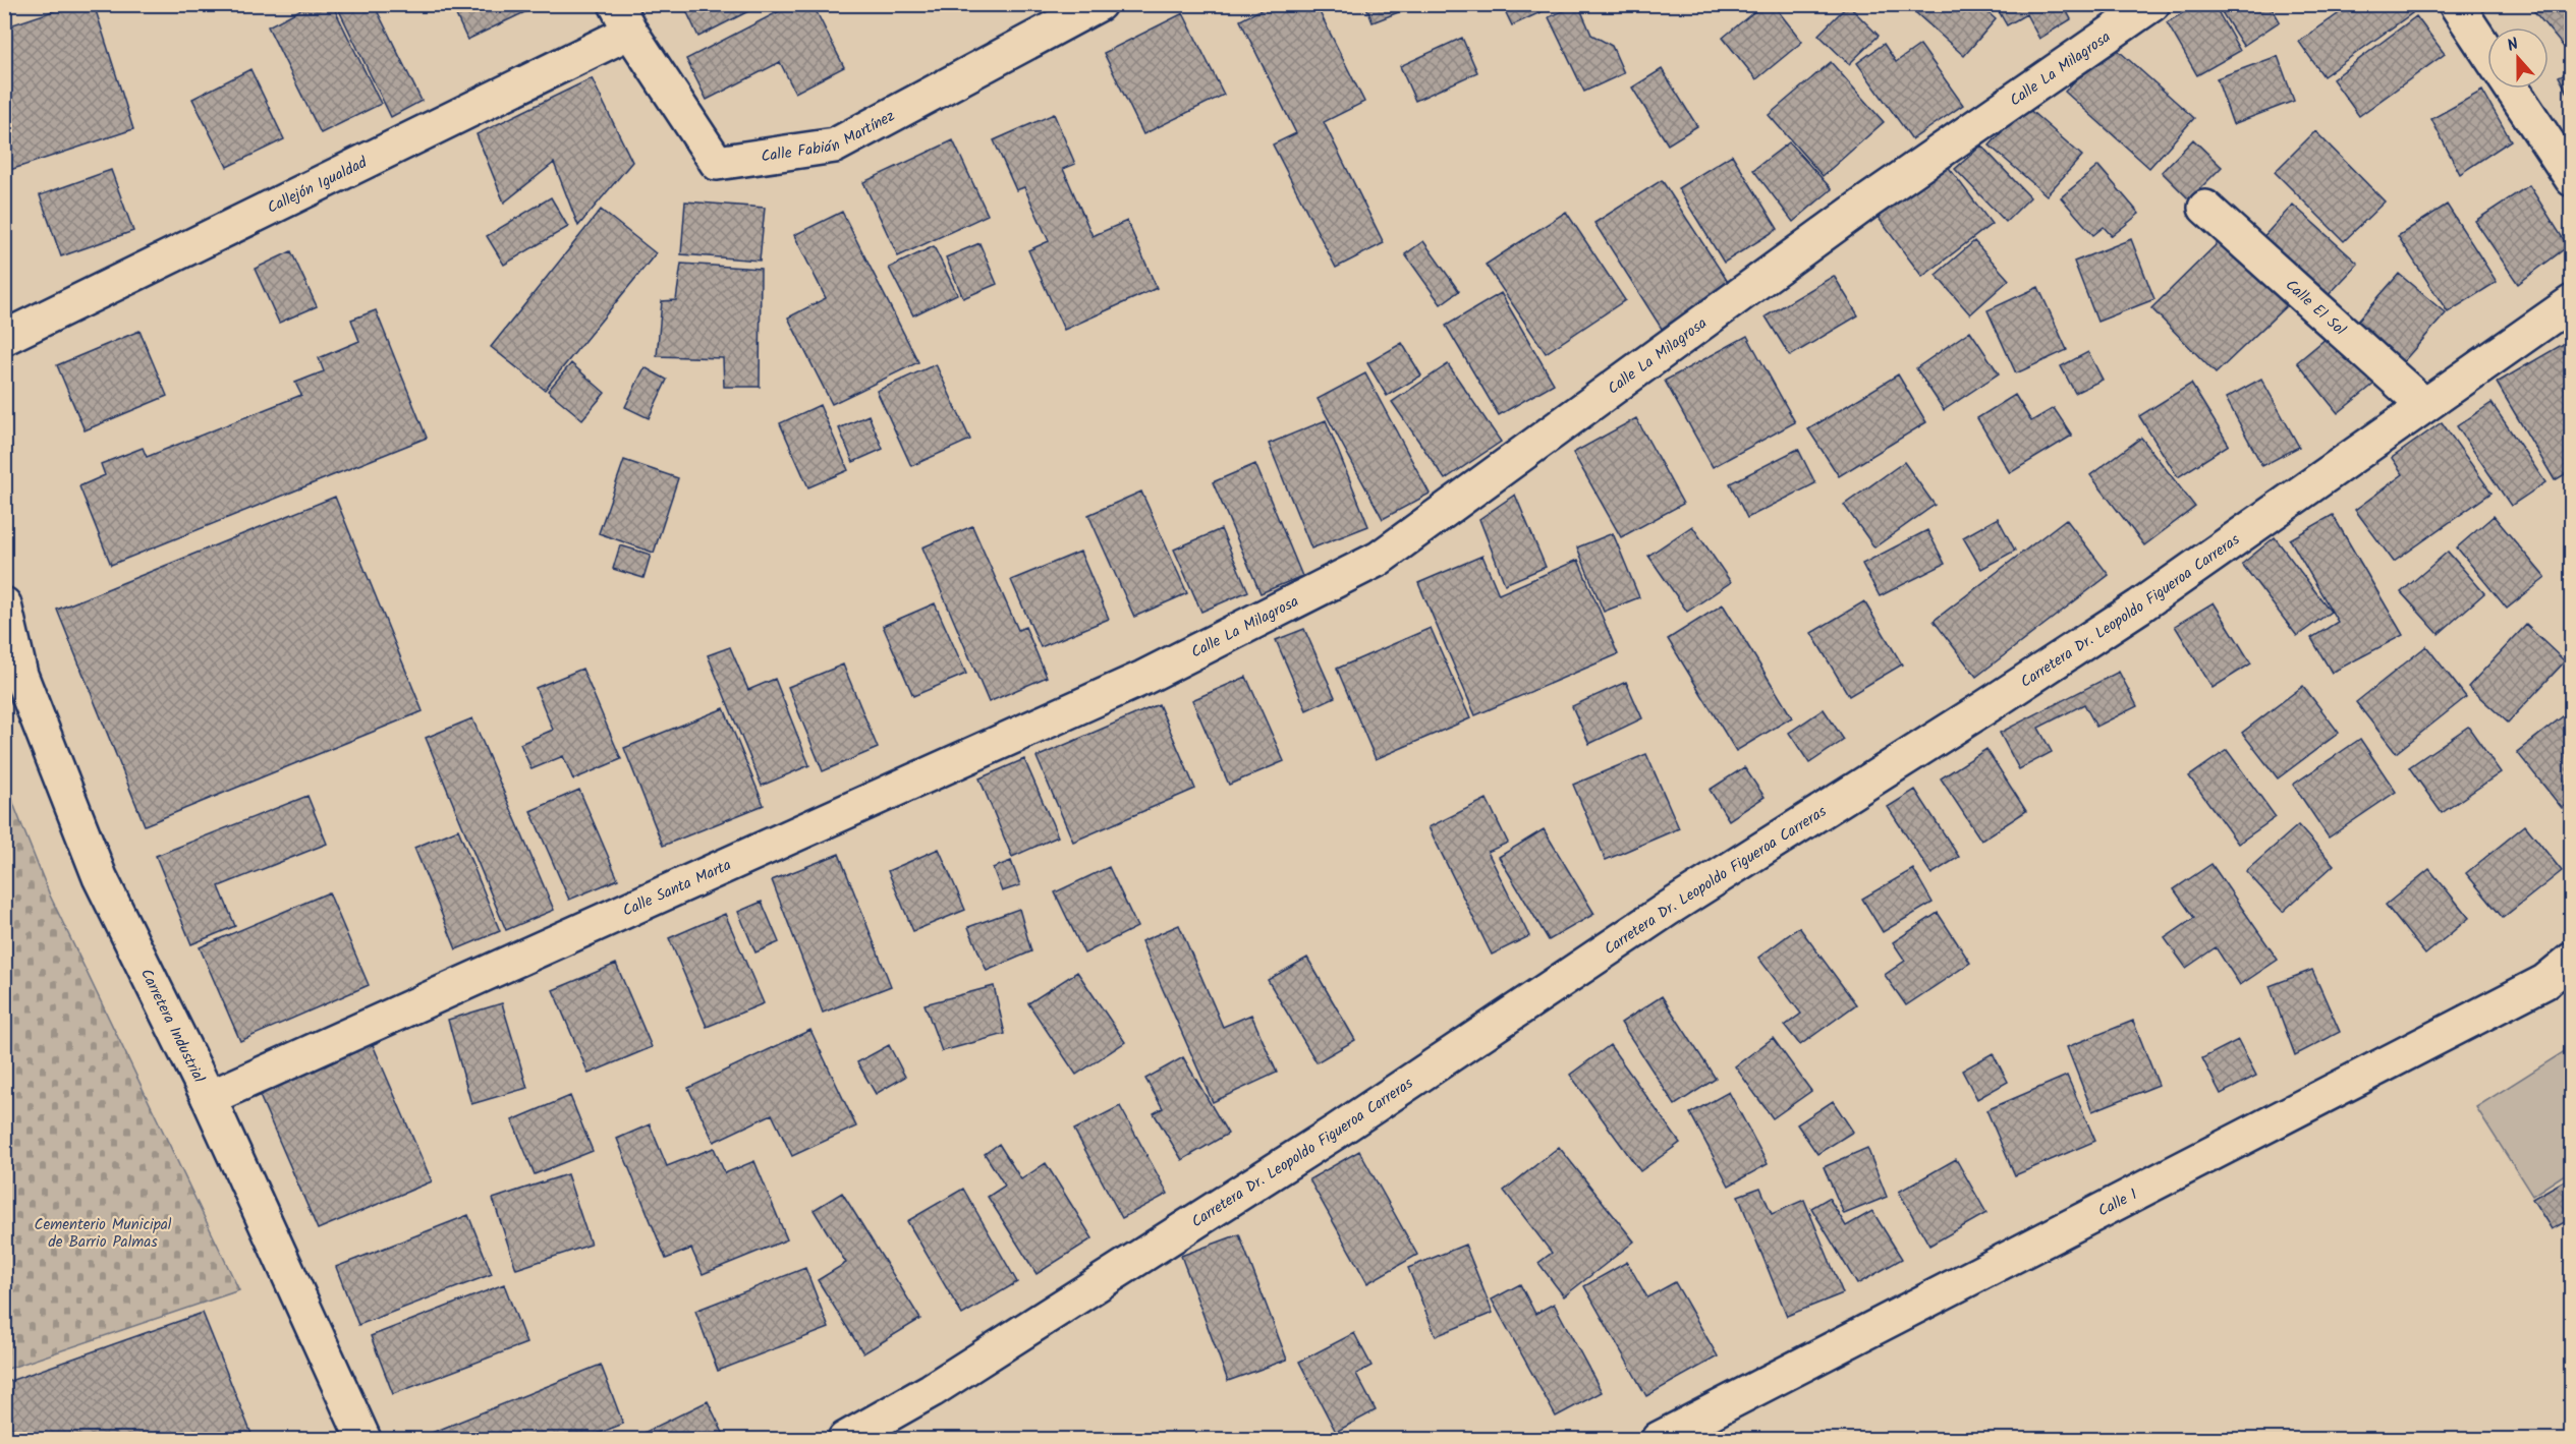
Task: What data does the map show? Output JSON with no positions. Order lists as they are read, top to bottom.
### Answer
{
  "streets": {
    "street": [
      "Calle La Milagrosa",
      "Calle Fabián Martínez",
      "Callejón Igualdad",
      "Calle El Sol",
      "Carretera Dr. Leopoldo Figueroa Carreras",
      "Calle Santa Marta",
      "Carretera Industrial",
      "Calle 1"
    ]
  },
  "crossings": [
    ["Calle La Milagrosa", "Calle Santa Marta"],
    ["Calle Fabián Martínez", "Callejón Igualdad"],
    ["Calle El Sol", "Carretera Dr. Leopoldo Figueroa Carreras"],
    ["Calle Santa Marta", "Carretera Industrial"]
  ],
  "parks": ["Cementerio Municipal de Barrio Palmas"],
  "north": "top"
}
